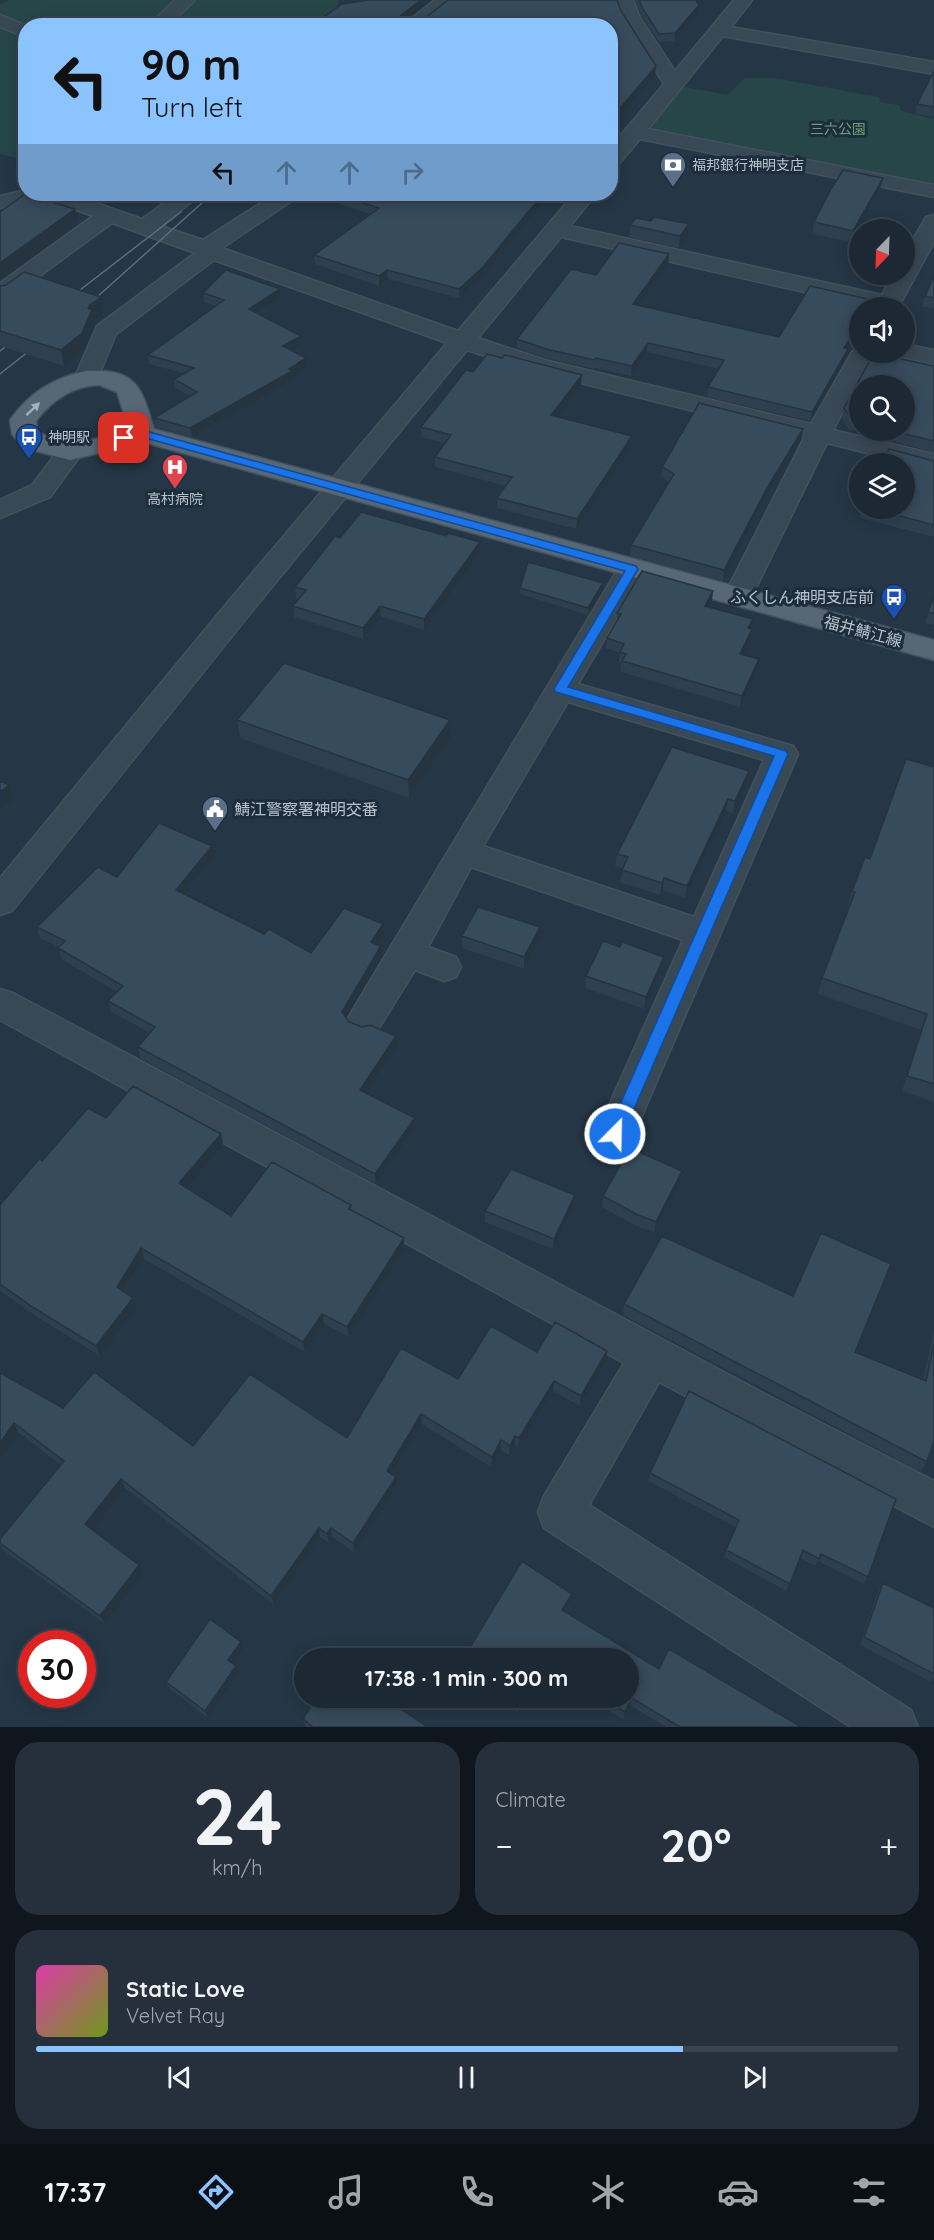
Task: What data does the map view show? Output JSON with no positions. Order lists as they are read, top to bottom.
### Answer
{
  "streets": {
    "main road": ["福井鯖江線"]
  },
  "parks": ["三六公園"],
  "places": {
    "bank": ["福邦銀行神明支店"],
    "bus stop": ["神明駅", "ふくしん神明支店前"],
    "hospital": ["高村病院"],
    "public building": ["鯖江警察署神明交番"]
  },
  "north": "bottom left",
  "page": {
    "turn": ["90 m", "Turn left"],
    "limit": "30",
    "trip": "17:38 · 1 min · 300 m",
    "tile": [
      ["24", "km/h"],
      "Climate"
    ],
    "heat": ["−", "20°", "+"],
    "song": ["Static Love", "Velvet Ray"],
    "tabs": "17:37"
  }
}
